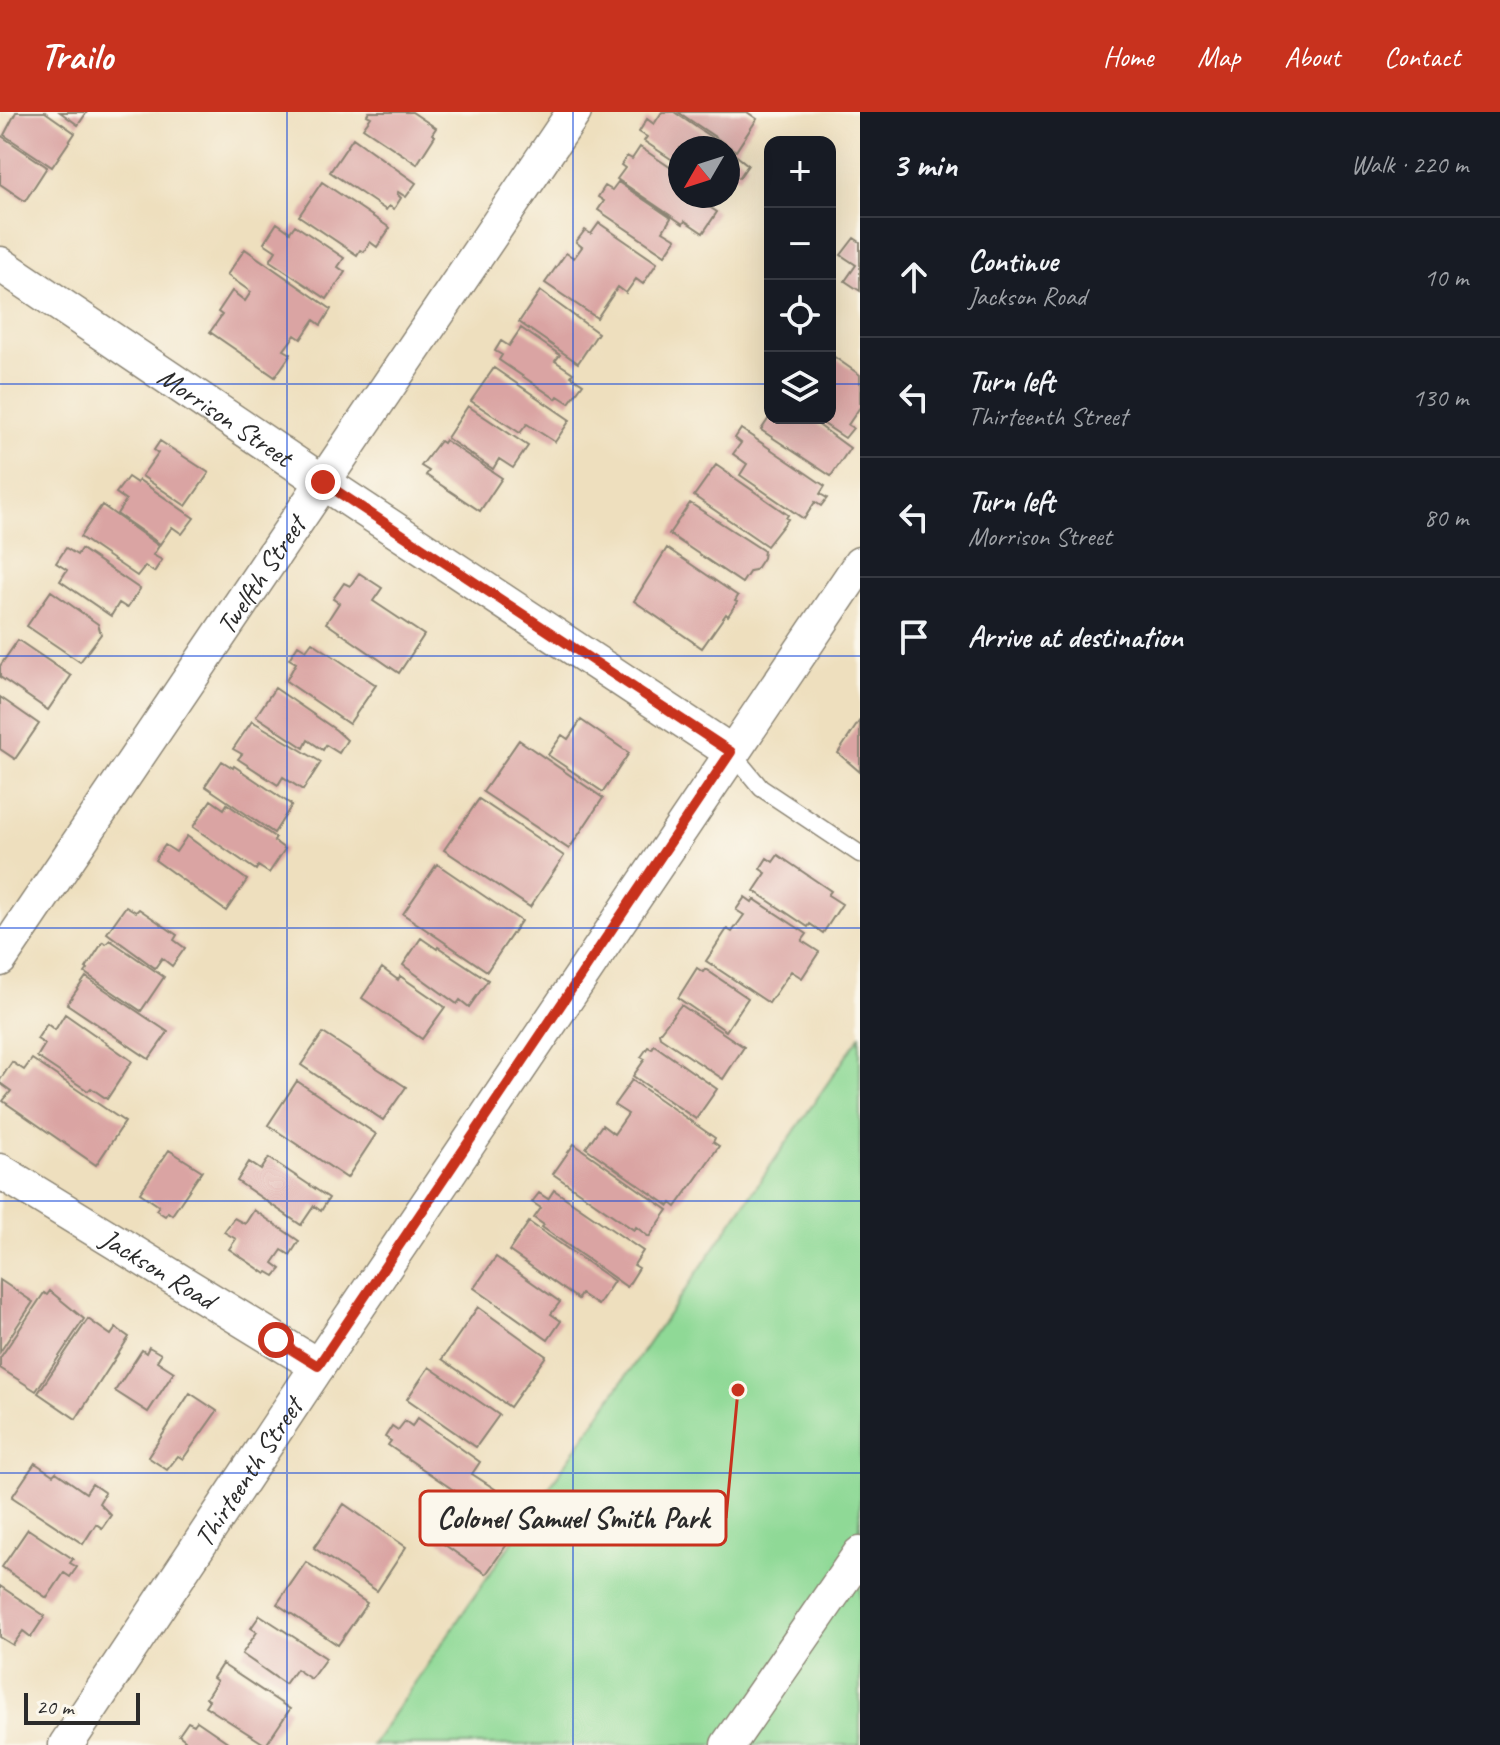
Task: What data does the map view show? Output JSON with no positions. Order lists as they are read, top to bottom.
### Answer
{
  "streets": {
    "street": [
      "Morrison Street",
      "Twelfth Street",
      "Jackson Road",
      "Thirteenth Street"
    ]
  },
  "crossings": [
    ["Morrison Street", "Twelfth Street"],
    ["Morrison Street", "Thirteenth Street"],
    ["Jackson Road", "Thirteenth Street"]
  ],
  "places": ["Colonel Samuel Smith Park"],
  "scale_bar": "20 m",
  "north": "bottom left",
  "page": {
    "header": "Trailo",
    "nav": [
      "Home",
      "Map",
      "About",
      "Contact"
    ],
    "heading": ["3 min", "Walk · 220 m"],
    "map_buttons": ["+", "−"],
    "list": [
      ["Continue", "Jackson Road", "10 m"],
      ["Turn left", "Thirteenth Street", "130 m"],
      ["Turn left", "Morrison Street", "80 m"],
      "Arrive at destination"
    ],
    "scale": "20 m"
  }
}
